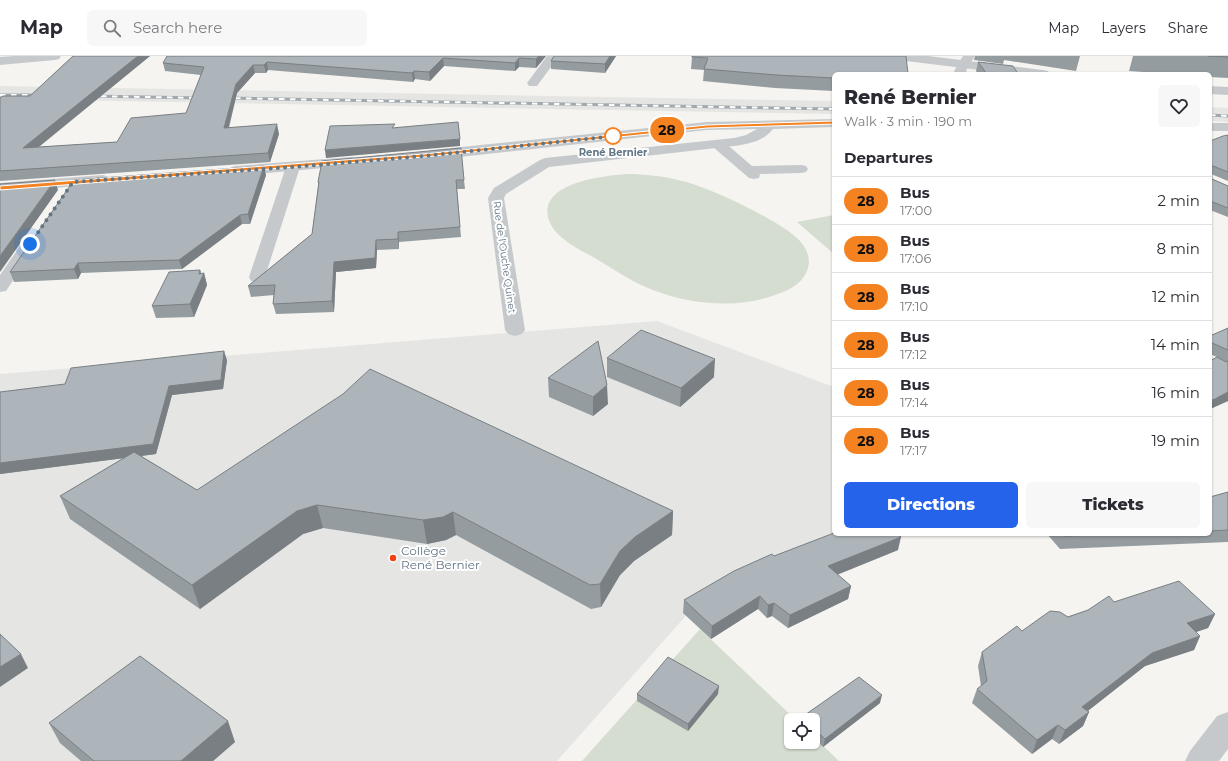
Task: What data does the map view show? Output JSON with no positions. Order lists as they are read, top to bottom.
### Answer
{
  "streets": {
    "street": ["Rue de l'Ouche Quinet"]
  },
  "places": ["René Bernier", "Collège René Bernier"],
  "lines": ["bus line 28"],
  "page": {
    "header": "Map",
    "search": "Search here",
    "nav": ["Map", "Layers", "Share"],
    "on_map": "28",
    "heading": [
      ["René Bernier", "Walk · 3 min · 190 m"],
      "Departures"
    ],
    "list": [
      {
        "mark": "28",
        "name": "Bus",
        "note": "17:00",
        "value": "2 min"
      },
      {
        "mark": "28",
        "name": "Bus",
        "note": "17:06",
        "value": "8 min"
      },
      {
        "mark": "28",
        "name": "Bus",
        "note": "17:10",
        "value": "12 min"
      },
      {
        "mark": "28",
        "name": "Bus",
        "note": "17:12",
        "value": "14 min"
      },
      {
        "mark": "28",
        "name": "Bus",
        "note": "17:14",
        "value": "16 min"
      },
      {
        "mark": "28",
        "name": "Bus",
        "note": "17:17",
        "value": "19 min"
      }
    ],
    "buttons": ["Directions", "Tickets"]
  }
}
